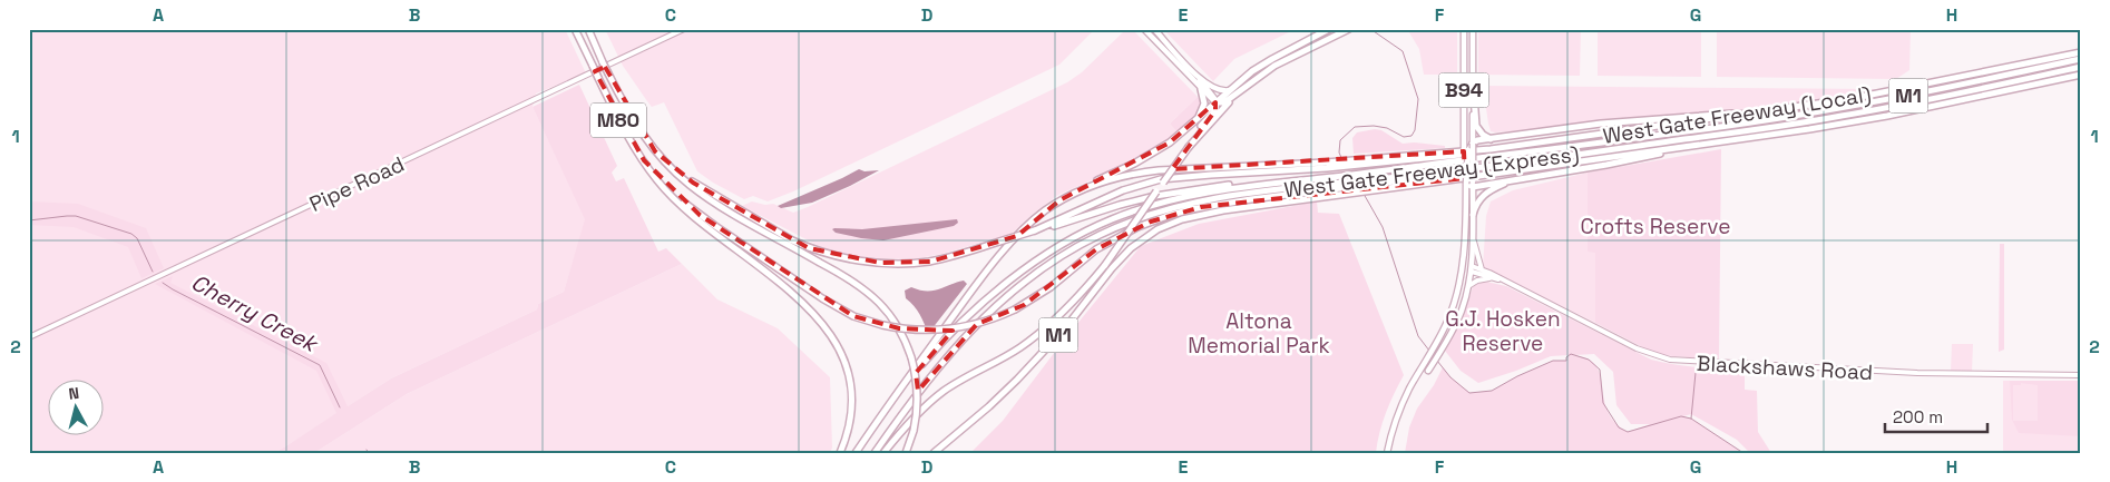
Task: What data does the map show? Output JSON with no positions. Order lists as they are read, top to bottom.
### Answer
{
  "streets": {
    "highway": [
      "M1",
      "West Gate Freeway (Local)",
      "M80",
      "West Gate Freeway (Express)"
    ],
    "main road": ["B94", "Pipe Road", "Blackshaws Road"]
  },
  "crossings": [
    ["B94", "Blackshaws Road"],
    ["M1", "West Gate Freeway (Local)"],
    ["M1", "West Gate Freeway (Express)"],
    ["West Gate Freeway (Local)", "West Gate Freeway (Express)"]
  ],
  "water": ["Cherry Creek"],
  "parks": ["Crofts Reserve", "G.J. Hosken Reserve", "Altona Memorial Park"],
  "scale_bar": "200 m",
  "north": "top",
  "grid": {
    "columns": [
      "A",
      "B",
      "C",
      "D",
      "E",
      "F",
      "G",
      "H"
    ],
    "rows": ["1", "2"]
  }
}
